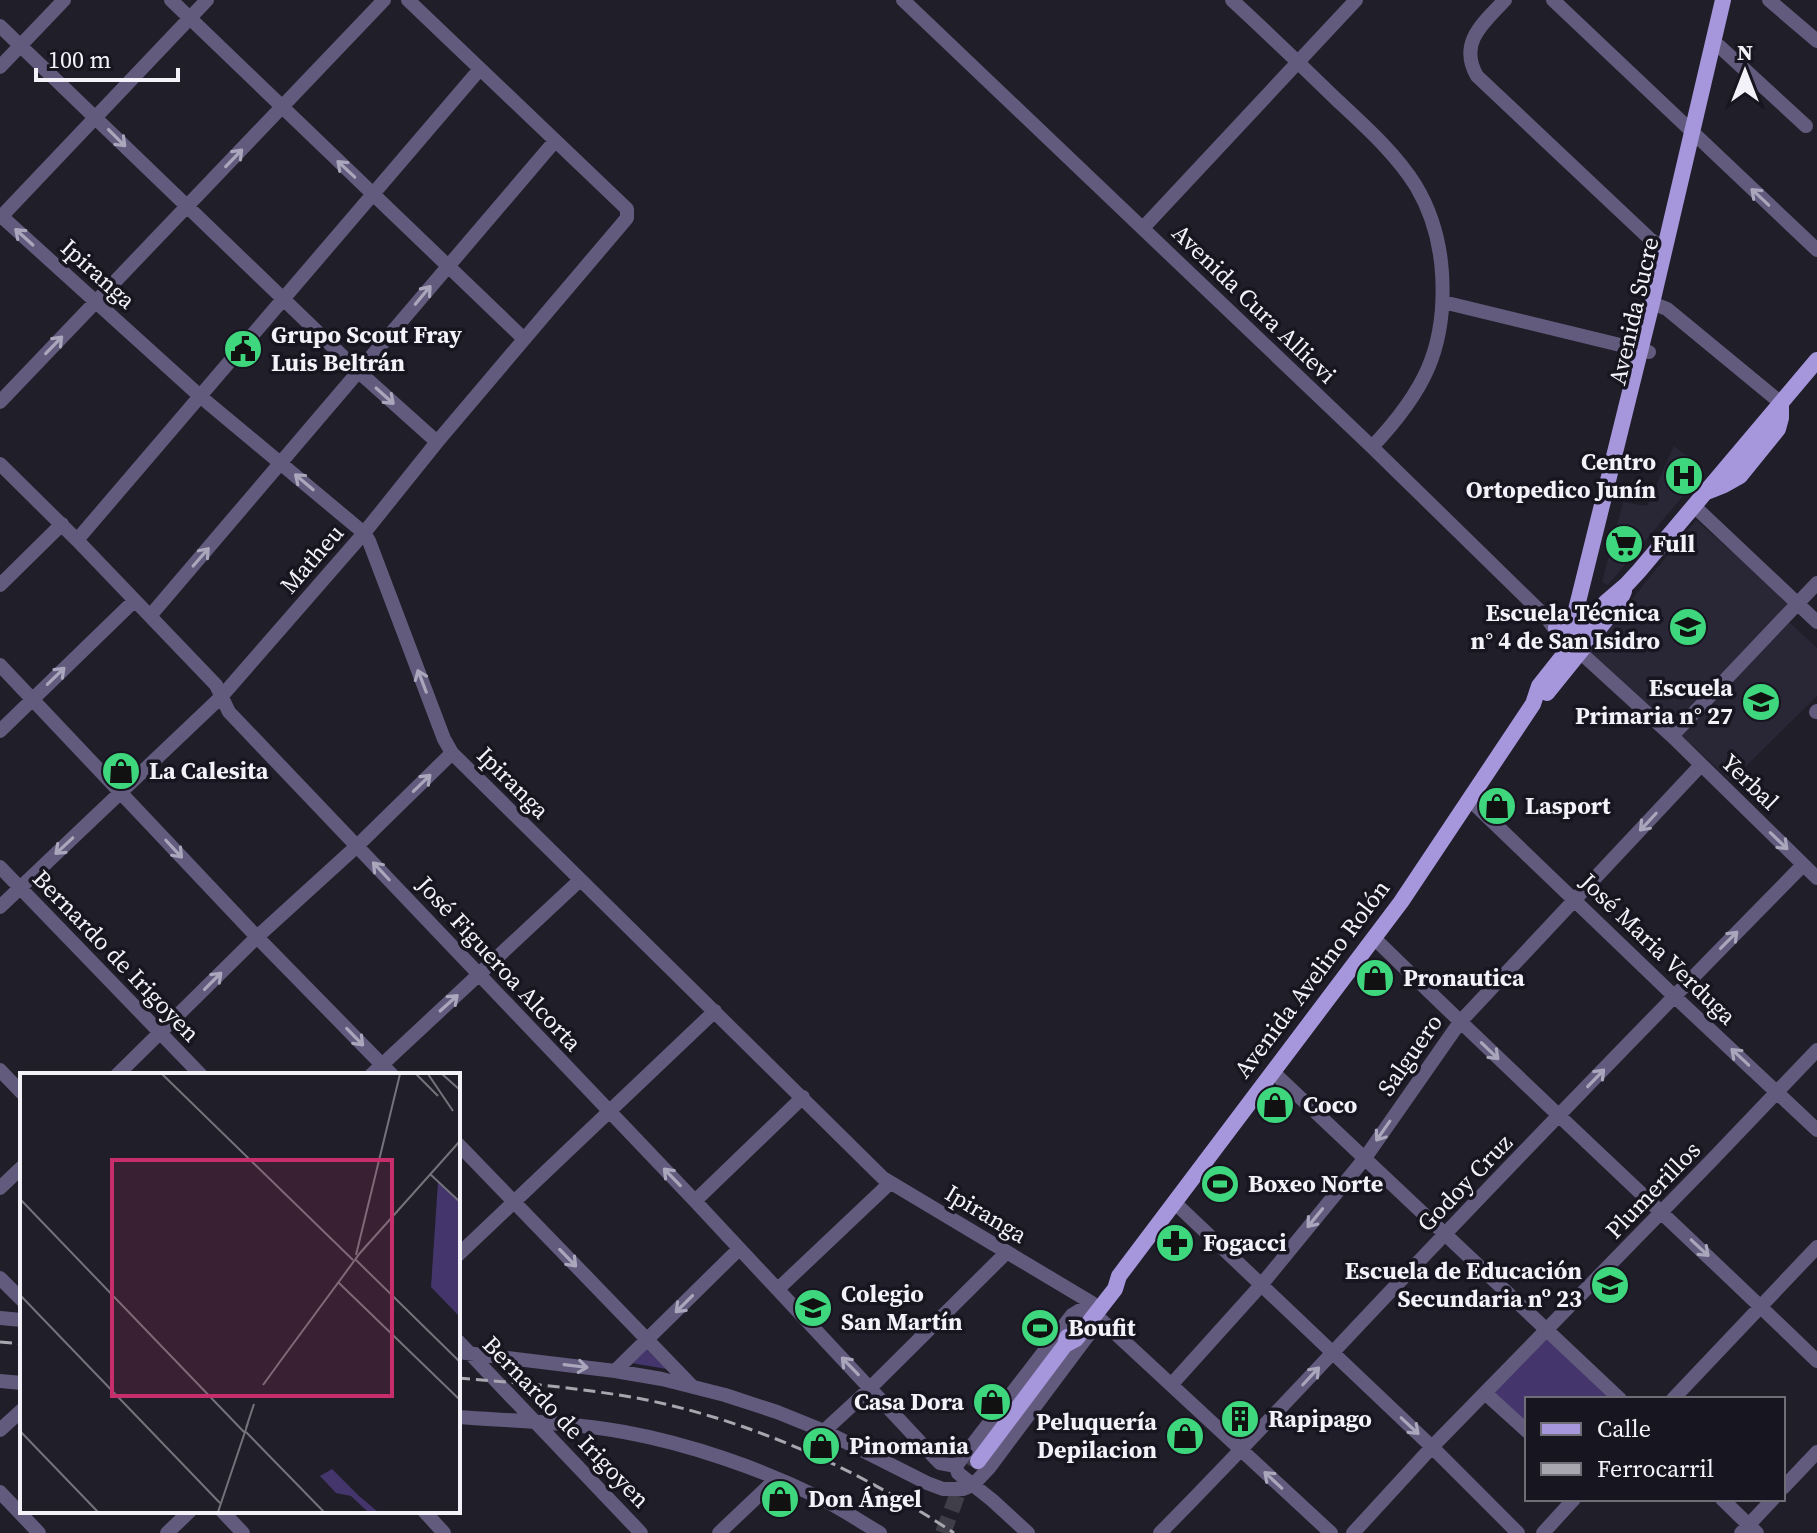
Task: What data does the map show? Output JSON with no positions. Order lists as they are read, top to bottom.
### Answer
{
  "streets": {
    "main road": ["Avenida Sucre", "Avenida Avelino Rolón"],
    "street": [
      "Ipiranga",
      "Avenida Cura Allievi",
      "Matheu",
      "Yerbal",
      "José Maria Verduga",
      "Bernardo de Irigoyen",
      "José Figueroa Alcorta",
      "Salguero",
      "Godoy Cruz",
      "Plumerillos"
    ]
  },
  "crossings": [
    ["Ipiranga", "Matheu"],
    ["Ipiranga", "Avenida Avelino Rolón"],
    ["Ipiranga", "Salguero"],
    ["Ipiranga", "Godoy Cruz"],
    ["Avenida Cura Allievi", "Avenida Sucre"],
    ["Avenida Cura Allievi", "Yerbal"],
    ["Avenida Cura Allievi", "Avenida Avelino Rolón"],
    ["Avenida Sucre", "Yerbal"],
    ["Avenida Sucre", "Avenida Avelino Rolón"],
    ["Matheu", "Bernardo de Irigoyen"],
    ["Matheu", "José Figueroa Alcorta"],
    ["Yerbal", "Avenida Avelino Rolón"],
    ["Yerbal", "Salguero"],
    ["Yerbal", "Godoy Cruz"],
    ["José Maria Verduga", "Avenida Avelino Rolón"],
    ["José Maria Verduga", "Salguero"],
    ["José Maria Verduga", "Godoy Cruz"],
    ["José Maria Verduga", "Plumerillos"],
    ["José Figueroa Alcorta", "Avenida Avelino Rolón"]
  ],
  "one_way": ["Yerbal", "Salguero", "Godoy Cruz"],
  "places": {
    "public building": ["Grupo Scout Fray Luis Beltrán"],
    "hospital": ["Centro Ortopedico Junín"],
    "supermarket": ["Full"],
    "school or university": [
      "Escuela Técnica n° 4 de San Isidro",
      "Escuela Primaria n° 27",
      "Escuela de Educación Secundaria nº 23",
      "Colegio San Martín"
    ],
    "shop": [
      "La Calesita",
      "Lasport",
      "Pronautica",
      "Coco",
      "Casa Dora",
      "Peluquería Depilacion",
      "Pinomania",
      "Don Ángel"
    ],
    "sports": ["Boxeo Norte", "Boufit"],
    "pharmacy": ["Fogacci"],
    "building": ["Rapipago"]
  },
  "legend": ["Calle", "Ferrocarril"],
  "scale_bar": "100 m",
  "north": "top"
}
